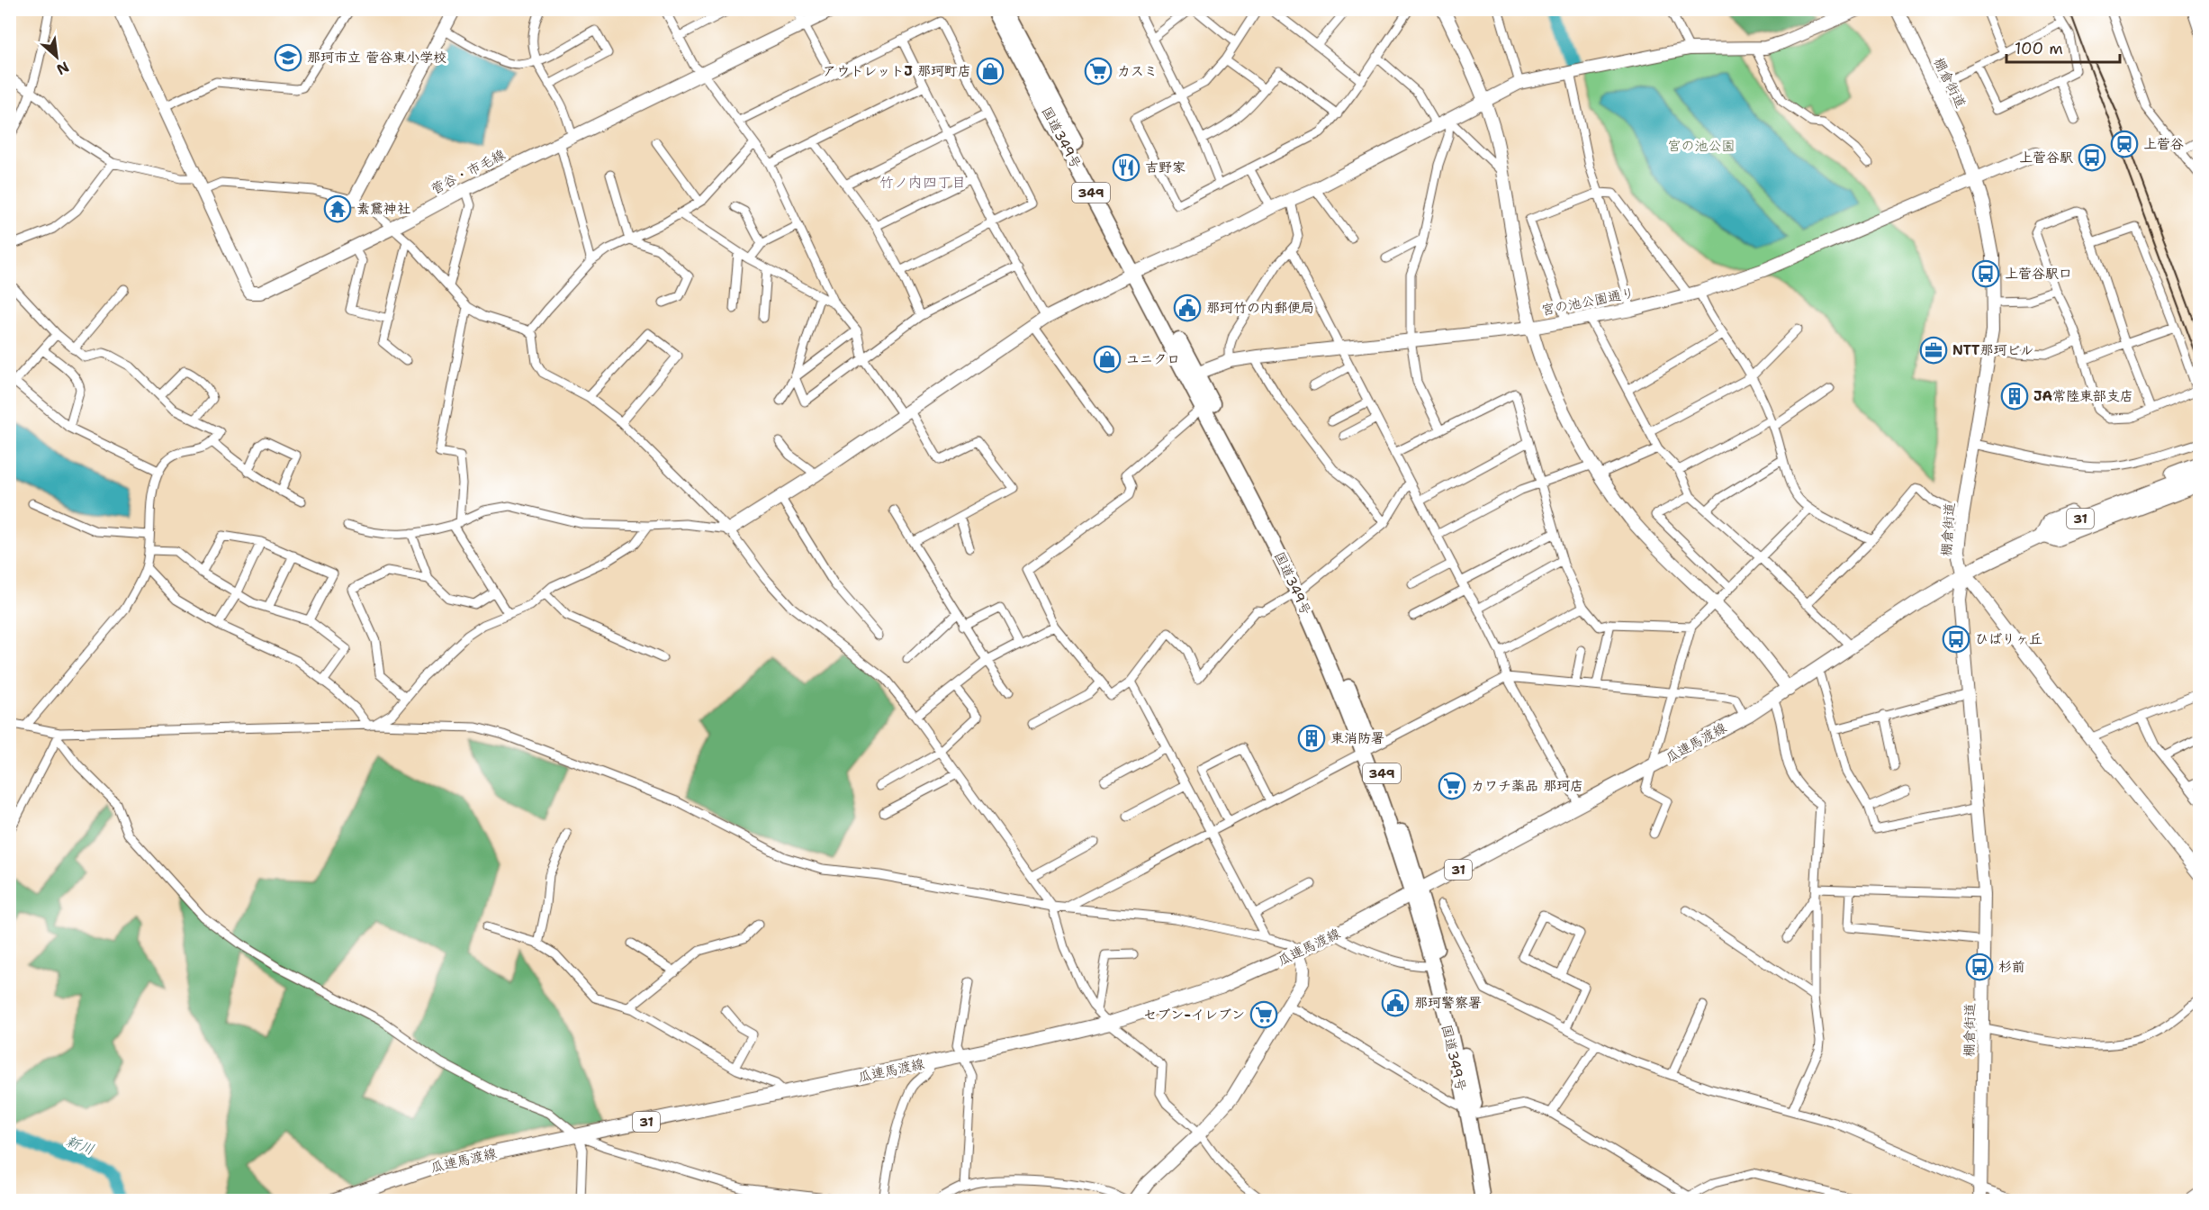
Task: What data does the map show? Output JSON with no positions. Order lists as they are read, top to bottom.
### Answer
{
  "streets": {
    "highway": ["国道349号", "349"],
    "main road": ["31", "瓜連馬渡線"],
    "street": ["棚倉街道", "菅谷・市毛線", "宮の池公園通り"]
  },
  "crossings": [
    ["棚倉街道", "宮の池公園通り"],
    ["棚倉街道", "瓜連馬渡線"],
    ["国道349号", "宮の池公園通り"],
    ["国道349号", "瓜連馬渡線"]
  ],
  "districts": ["竹ノ内四丁目"],
  "water": ["新川"],
  "parks": ["宮の池公園"],
  "places": {
    "school or university": ["那珂市立 菅谷東小学校"],
    "shop": ["アウトレットJ 那珂町店", "ユニクロ"],
    "supermarket": ["カスミ", "カワチ薬品 那珂店", "セブン-イレブン"],
    "station": ["上菅谷"],
    "bus stop": [
      "上菅谷駅",
      "上菅谷駅口",
      "ひばりヶ丘",
      "杉前"
    ],
    "restaurant": ["吉野家"],
    "temple": ["素鵞神社"],
    "public building": ["那珂竹の内郵便局", "那珂警察署"],
    "office": ["NTT那珂ビル"],
    "building": ["JA常陸東部支店", "東消防署"]
  },
  "scale_bar": "100 m",
  "north": "bottom right"
}
